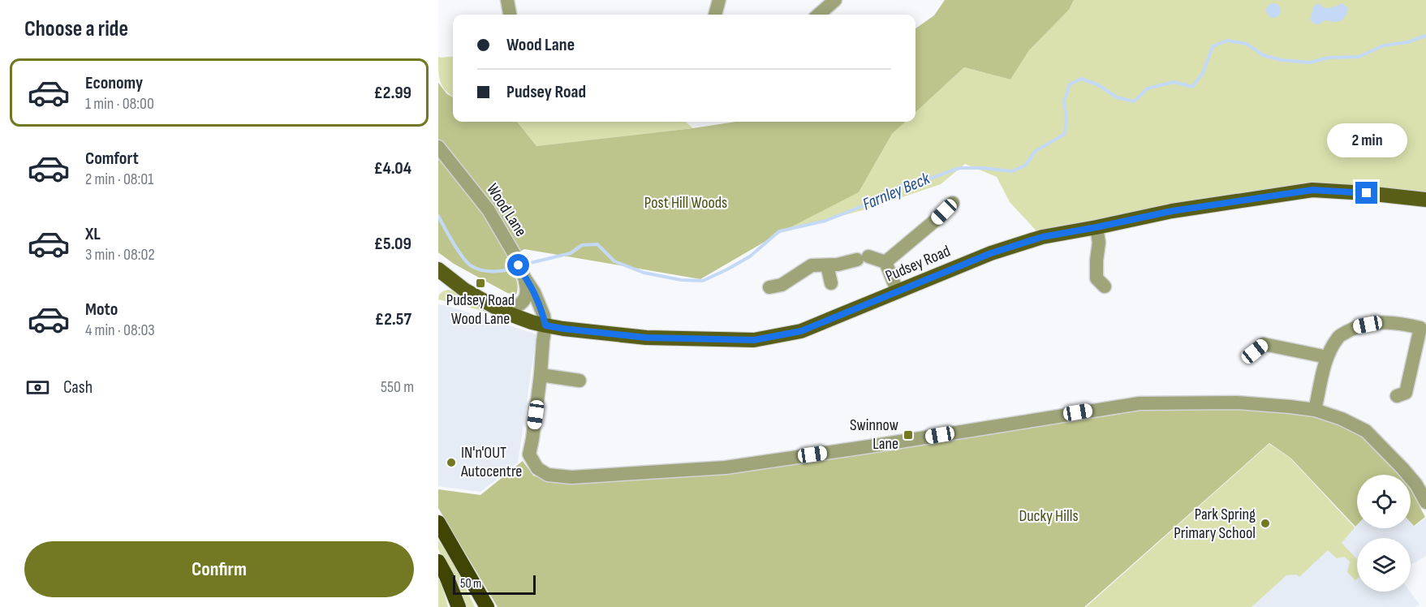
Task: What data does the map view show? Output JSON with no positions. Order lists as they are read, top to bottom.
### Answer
{
  "streets": {
    "main road": ["Pudsey Road"],
    "street": ["Wood Lane"]
  },
  "crossings": [
    ["Wood Lane", "Pudsey Road"]
  ],
  "water": ["Farnley Beck"],
  "parks": ["Post Hill Woods", "Ducky Hills"],
  "places": {
    "transit": ["Pudsey Road Wood Lane", "Swinnow Lane"],
    "other": ["IN'n'OUT Autocentre", "Park Spring Primary School"]
  },
  "scale_bar": "50 m",
  "page": {
    "heading": "Choose a ride",
    "banner": ["Wood Lane", "Pudsey Road"],
    "list": [
      {
        "name": "Economy",
        "note": "1 min · 08:00",
        "value": "£2.99"
      },
      {
        "name": "Comfort",
        "note": "2 min · 08:01",
        "value": "£4.04"
      },
      {
        "name": "XL",
        "note": "3 min · 08:02",
        "value": "£5.09"
      },
      {
        "name": "Moto",
        "note": "4 min · 08:03",
        "value": "£2.57"
      }
    ],
    "bubble": "2 min",
    "pay": ["Cash", "550 m"],
    "buttons": "Confirm",
    "scale": "50 m"
  }
}
